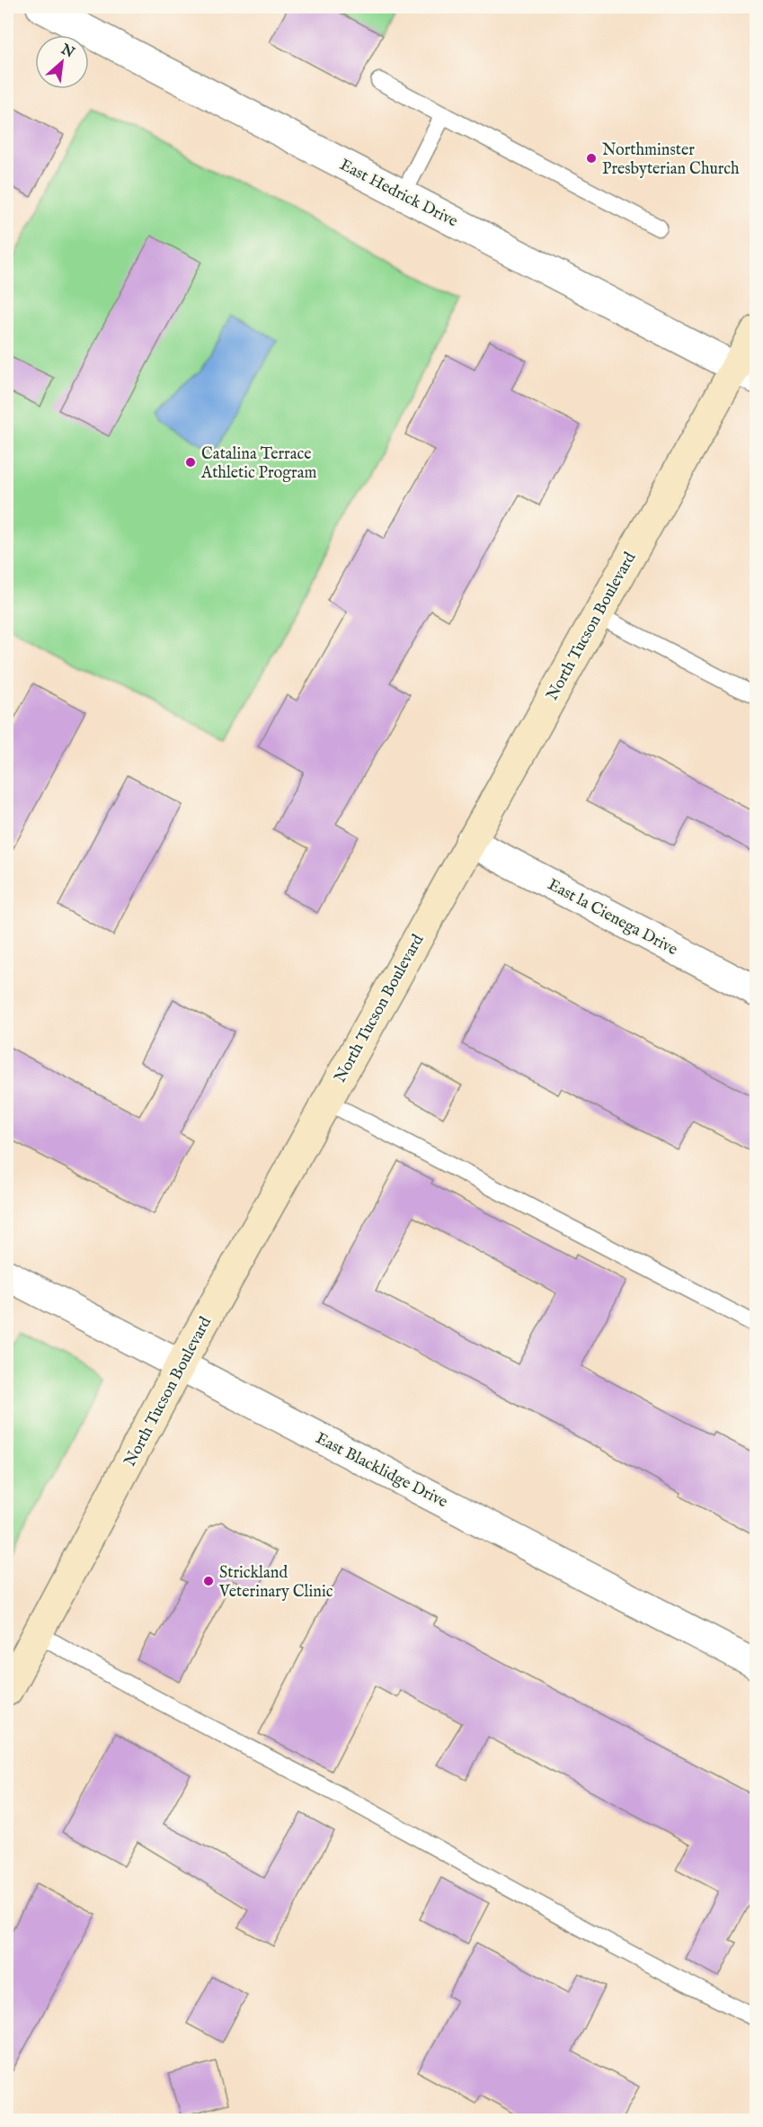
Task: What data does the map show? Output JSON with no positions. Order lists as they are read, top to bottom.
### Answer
{
  "streets": {
    "main road": ["North Tucson Boulevard"],
    "street": ["East Hedrick Drive", "East la Cienega Drive", "East Blacklidge Drive"]
  },
  "crossings": [
    ["East Hedrick Drive", "North Tucson Boulevard"],
    ["North Tucson Boulevard", "East la Cienega Drive"],
    ["North Tucson Boulevard", "East Blacklidge Drive"]
  ],
  "places": ["Northminster Presbyterian Church", "Catalina Terrace Athletic Program", "Strickland Veterinary Clinic"],
  "north": "top right"
}
